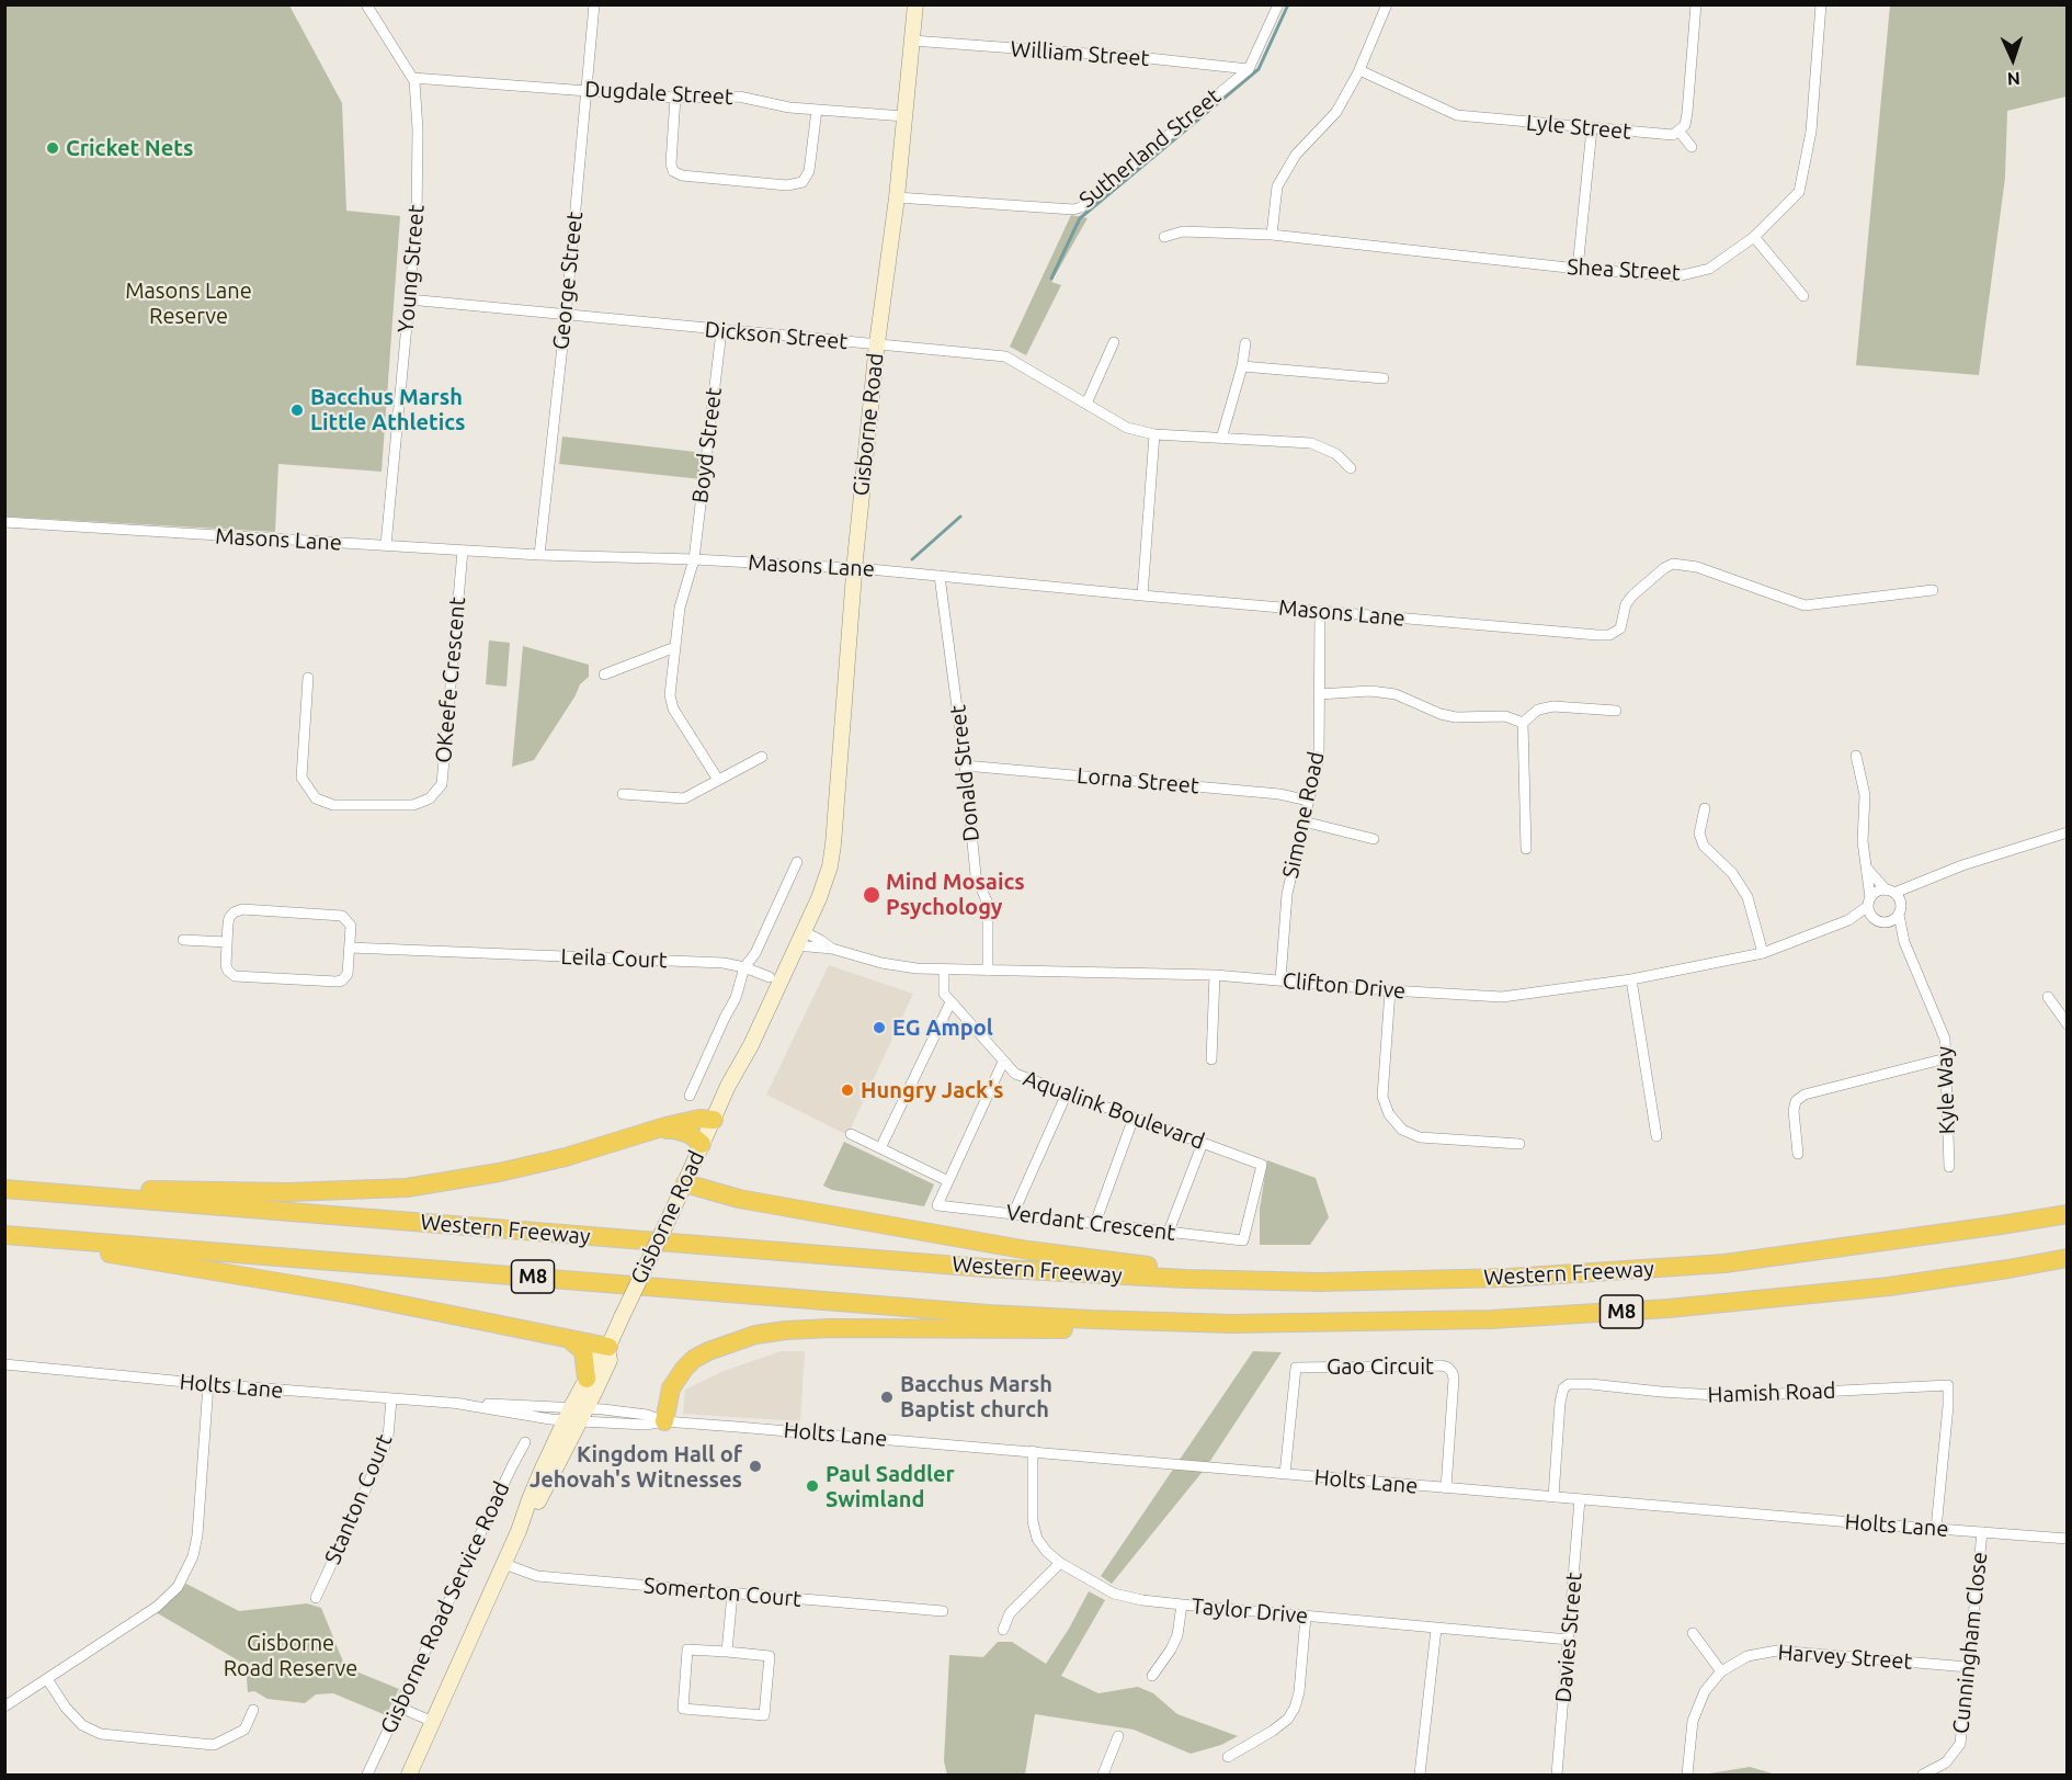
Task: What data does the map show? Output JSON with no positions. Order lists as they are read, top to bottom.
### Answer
{
  "streets": {
    "highway": ["Western Freeway", "M8"],
    "main road": ["Gisborne Road"],
    "street": [
      "William Street",
      "Dugdale Street",
      "Lyle Street",
      "Sutherland Street",
      "Young Street",
      "Shea Street",
      "George Street",
      "Dickson Street",
      "Boyd Street",
      "Masons Lane",
      "OKeefe Crescent",
      "Donald Street",
      "Lorna Street",
      "Simone Road",
      "Leila Court",
      "Clifton Drive",
      "Kyle Way",
      "Aqualink Boulevard",
      "Verdant Crescent",
      "Gao Circuit",
      "Holts Lane",
      "Hamish Road",
      "Stanton Court",
      "Somerton Court",
      "Gisborne Road Service Road",
      "Taylor Drive",
      "Davies Street",
      "Cunningham Close",
      "Harvey Street"
    ]
  },
  "crossings": [
    ["William Street", "Sutherland Street"],
    ["William Street", "Gisborne Road"],
    ["Dugdale Street", "Young Street"],
    ["Dugdale Street", "George Street"],
    ["Dugdale Street", "Gisborne Road"],
    ["Sutherland Street", "Gisborne Road"],
    ["Young Street", "Dickson Street"],
    ["Young Street", "Masons Lane"],
    ["George Street", "Dickson Street"],
    ["George Street", "Masons Lane"],
    ["Dickson Street", "Gisborne Road"],
    ["Dickson Street", "Boyd Street"],
    ["Gisborne Road", "Masons Lane"],
    ["Gisborne Road", "Leila Court"],
    ["Gisborne Road", "Holts Lane"],
    ["Gisborne Road", "Somerton Court"],
    ["Boyd Street", "Masons Lane"],
    ["Masons Lane", "OKeefe Crescent"],
    ["Masons Lane", "Donald Street"],
    ["Masons Lane", "Simone Road"],
    ["Donald Street", "Lorna Street"],
    ["Donald Street", "Clifton Drive"],
    ["Lorna Street", "Simone Road"],
    ["Simone Road", "Clifton Drive"],
    ["Clifton Drive", "Kyle Way"],
    ["Clifton Drive", "Aqualink Boulevard"],
    ["Aqualink Boulevard", "Verdant Crescent"],
    ["Gao Circuit", "Holts Lane"],
    ["Holts Lane", "Hamish Road"],
    ["Holts Lane", "Stanton Court"],
    ["Holts Lane", "Taylor Drive"],
    ["Holts Lane", "Davies Street"],
    ["Holts Lane", "Cunningham Close"],
    ["Taylor Drive", "Davies Street"],
    ["Cunningham Close", "Harvey Street"]
  ],
  "parks": ["Masons Lane Reserve", "Gisborne Road Reserve"],
  "places": [
    "Cricket Nets",
    "Bacchus Marsh Little Athletics",
    "Mind Mosaics Psychology",
    "EG Ampol",
    "Hungry Jack's",
    "Bacchus Marsh Baptist church",
    "Kingdom Hall of Jehovah's Witnesses",
    "Paul Saddler Swimland"
  ],
  "north": "bottom"
}
